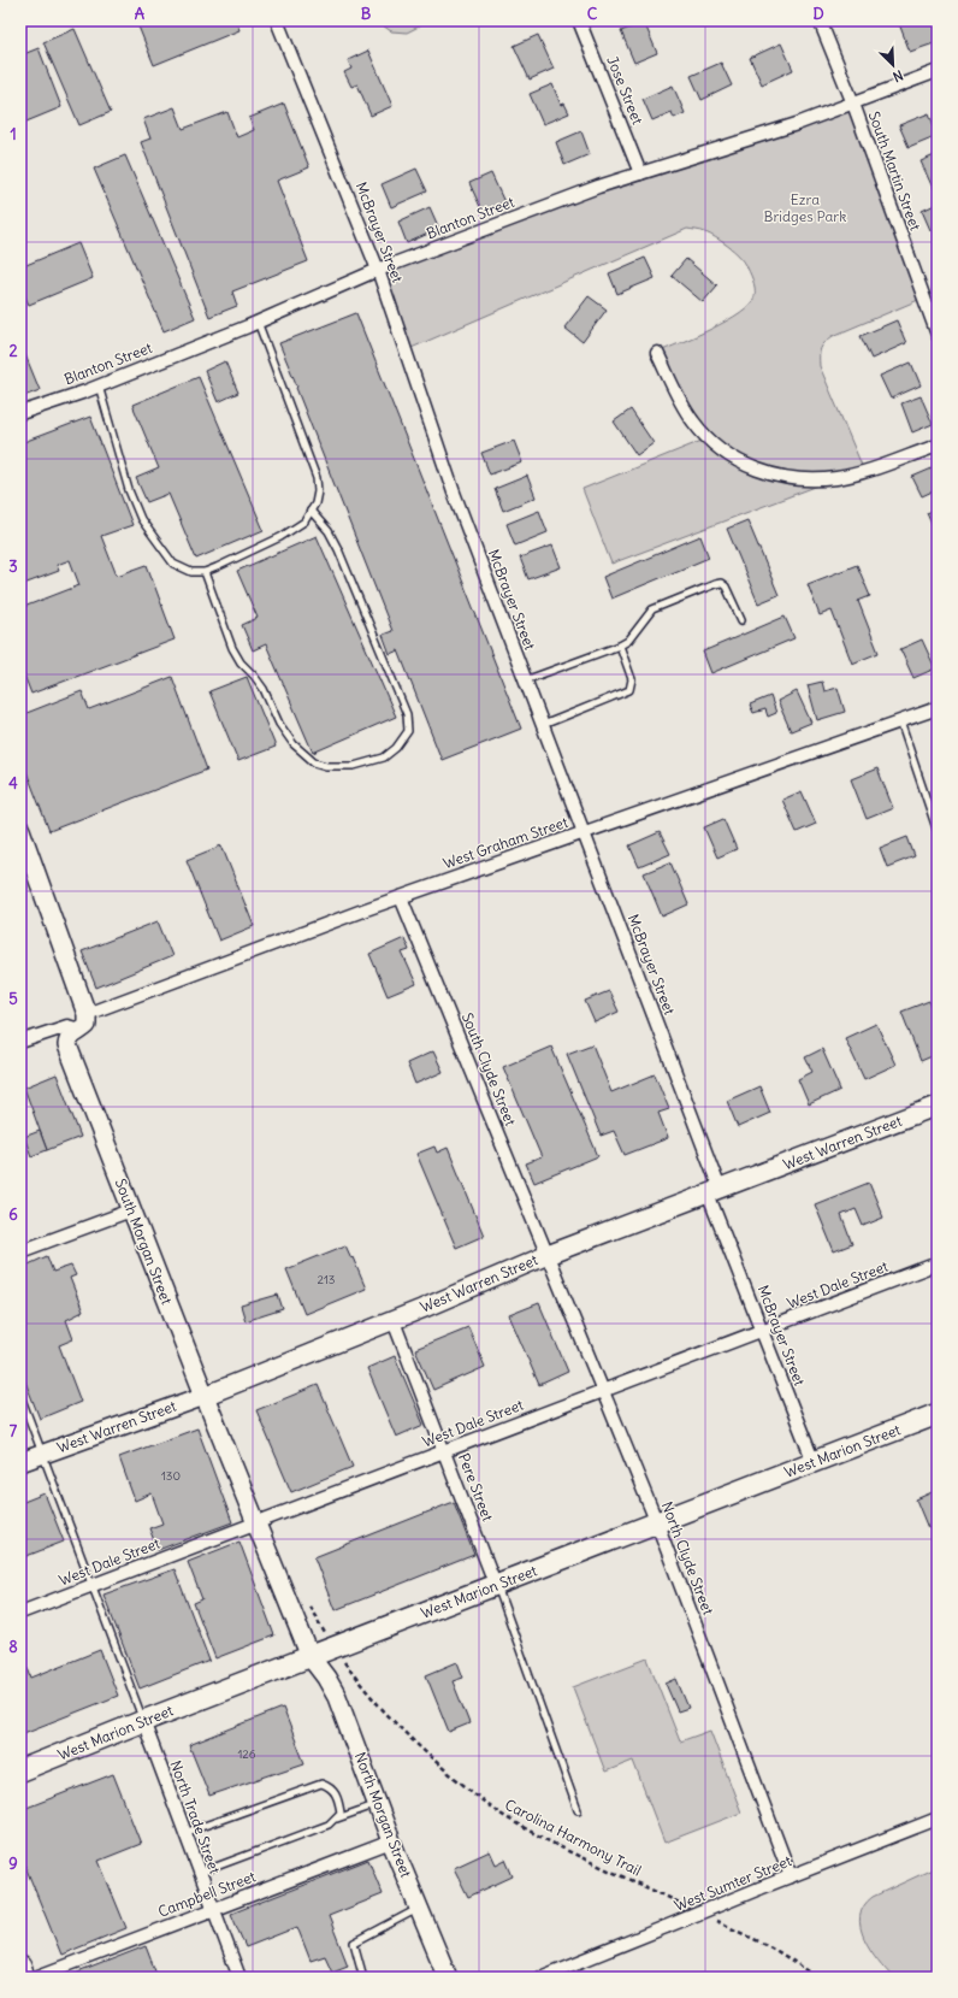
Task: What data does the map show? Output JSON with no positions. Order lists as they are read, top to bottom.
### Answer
{
  "streets": {
    "main road": ["West Marion Street"],
    "street": [
      "Jose Street",
      "South Martin Street",
      "Blanton Street",
      "McBrayer Street",
      "West Graham Street",
      "South Clyde Street",
      "West Warren Street",
      "South Morgan Street",
      "West Dale Street",
      "Pere Street",
      "North Clyde Street",
      "North Morgan Street",
      "North Trade Street",
      "West Sumter Street",
      "Campbell Street"
    ],
    "path": ["Carolina Harmony Trail"]
  },
  "crossings": [
    ["Jose Street", "Blanton Street"],
    ["South Martin Street", "Blanton Street"],
    ["Blanton Street", "McBrayer Street"],
    ["McBrayer Street", "West Graham Street"],
    ["McBrayer Street", "West Warren Street"],
    ["McBrayer Street", "West Dale Street"],
    ["McBrayer Street", "West Marion Street"],
    ["West Graham Street", "South Clyde Street"],
    ["West Graham Street", "South Morgan Street"],
    ["South Clyde Street", "West Warren Street"],
    ["South Clyde Street", "North Clyde Street"],
    ["West Warren Street", "South Morgan Street"],
    ["West Warren Street", "Pere Street"],
    ["West Warren Street", "North Clyde Street"],
    ["South Morgan Street", "West Dale Street"],
    ["South Morgan Street", "West Marion Street"],
    ["South Morgan Street", "North Morgan Street"],
    ["West Dale Street", "Pere Street"],
    ["West Dale Street", "North Clyde Street"],
    ["West Marion Street", "Pere Street"],
    ["West Marion Street", "North Clyde Street"],
    ["West Marion Street", "North Morgan Street"],
    ["West Marion Street", "North Trade Street"],
    ["West Marion Street", "Carolina Harmony Trail"],
    ["North Clyde Street", "West Sumter Street"],
    ["North Morgan Street", "Campbell Street"],
    ["North Trade Street", "Campbell Street"]
  ],
  "parks": ["Ezra Bridges Park"],
  "house_numbers": ["213", "130", "126"],
  "north": "bottom right",
  "grid": {
    "columns": [
      "A",
      "B",
      "C",
      "D"
    ],
    "rows": [
      "1",
      "2",
      "3",
      "4",
      "5",
      "6",
      "7",
      "8",
      "9"
    ]
  }
}
